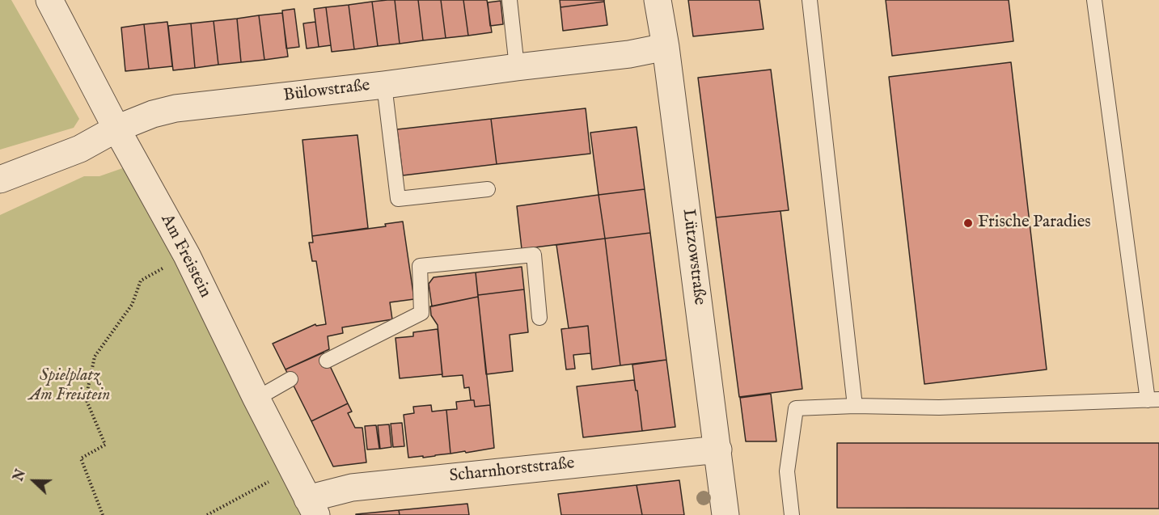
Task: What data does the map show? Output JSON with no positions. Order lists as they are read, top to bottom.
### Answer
{
  "streets": {
    "street": [
      "Bülowstraße",
      "Am Freistein",
      "Lützowstraße",
      "Scharnhorststraße"
    ]
  },
  "crossings": [
    ["Bülowstraße", "Am Freistein"],
    ["Bülowstraße", "Lützowstraße"],
    ["Am Freistein", "Scharnhorststraße"],
    ["Lützowstraße", "Scharnhorststraße"]
  ],
  "parks": ["Spielplatz Am Freistein"],
  "places": ["Frische Paradies"],
  "north": "left"
}
